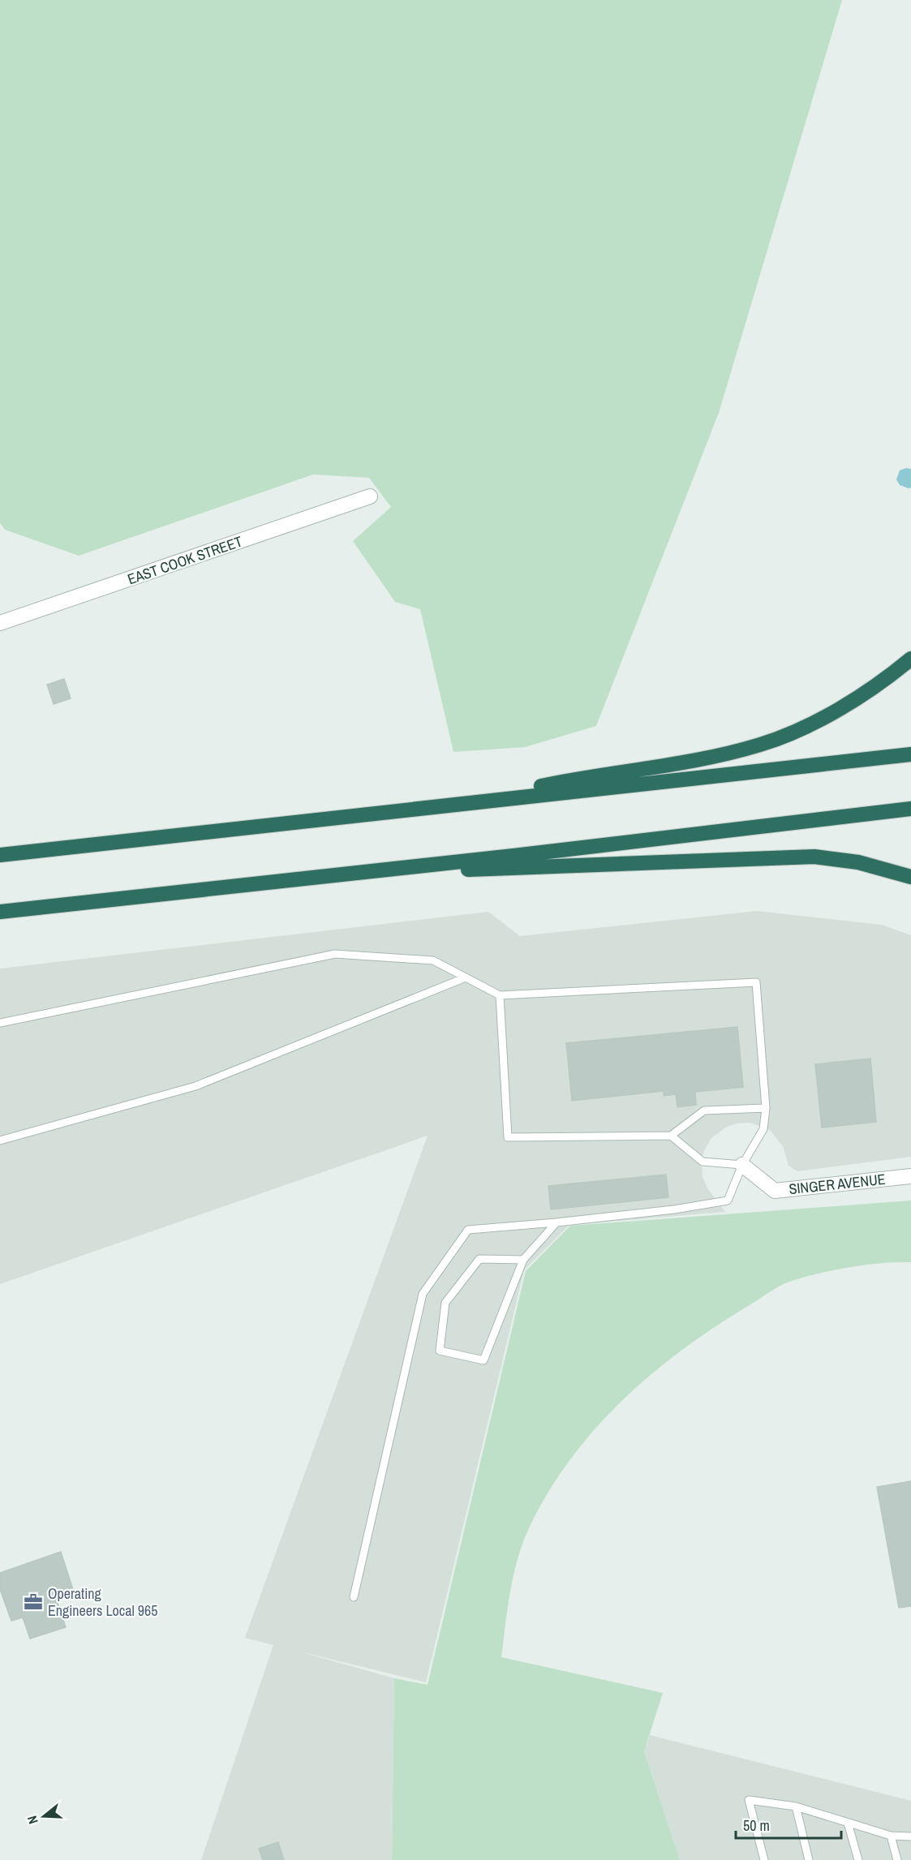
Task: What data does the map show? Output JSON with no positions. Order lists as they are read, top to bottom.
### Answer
{
  "streets": {
    "street": ["EAST COOK STREET", "SINGER AVENUE"]
  },
  "places": {
    "office": ["Operating Engineers Local 965"]
  },
  "scale_bar": "50 m",
  "north": "left"
}
